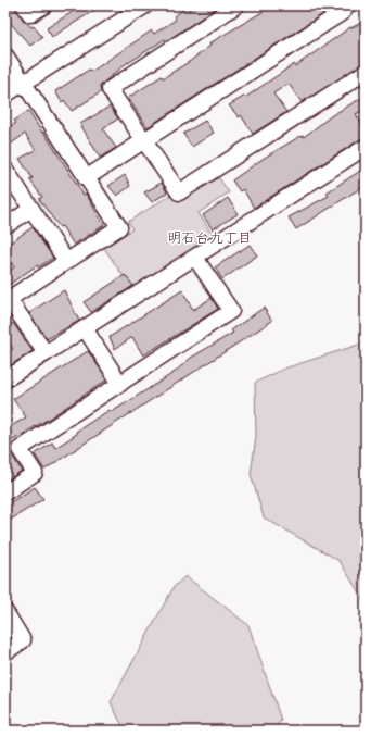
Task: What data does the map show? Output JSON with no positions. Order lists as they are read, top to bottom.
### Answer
{
  "districts": ["明石台九丁目"]
}
